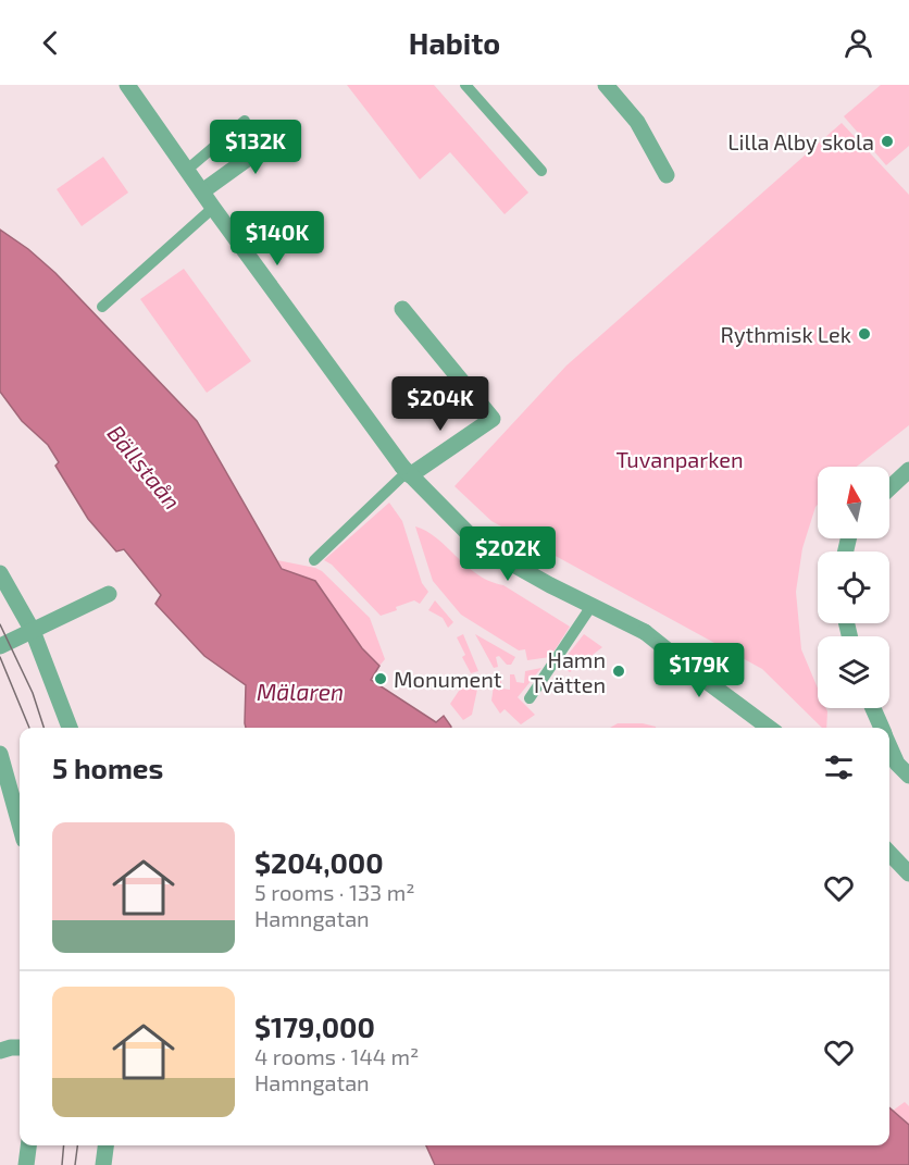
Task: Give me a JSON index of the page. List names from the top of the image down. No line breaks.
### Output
{"water":["Bällstaån","Mälaren"],"parks":["Tuvanparken"],"places":["Lilla Alby skola","Rythmisk Lek","Hamn Tvätten","Monument"],"north":"top","page":{"header":"Habito","price":["$132K","$140K","$204K","$202K","$179K"],"heading":"5 homes","list":[{"name":"$204,000","note":"5 rooms · 133 m² · Hamngatan"},{"name":"$179,000","note":"4 rooms · 144 m² · Hamngatan"}]}}
